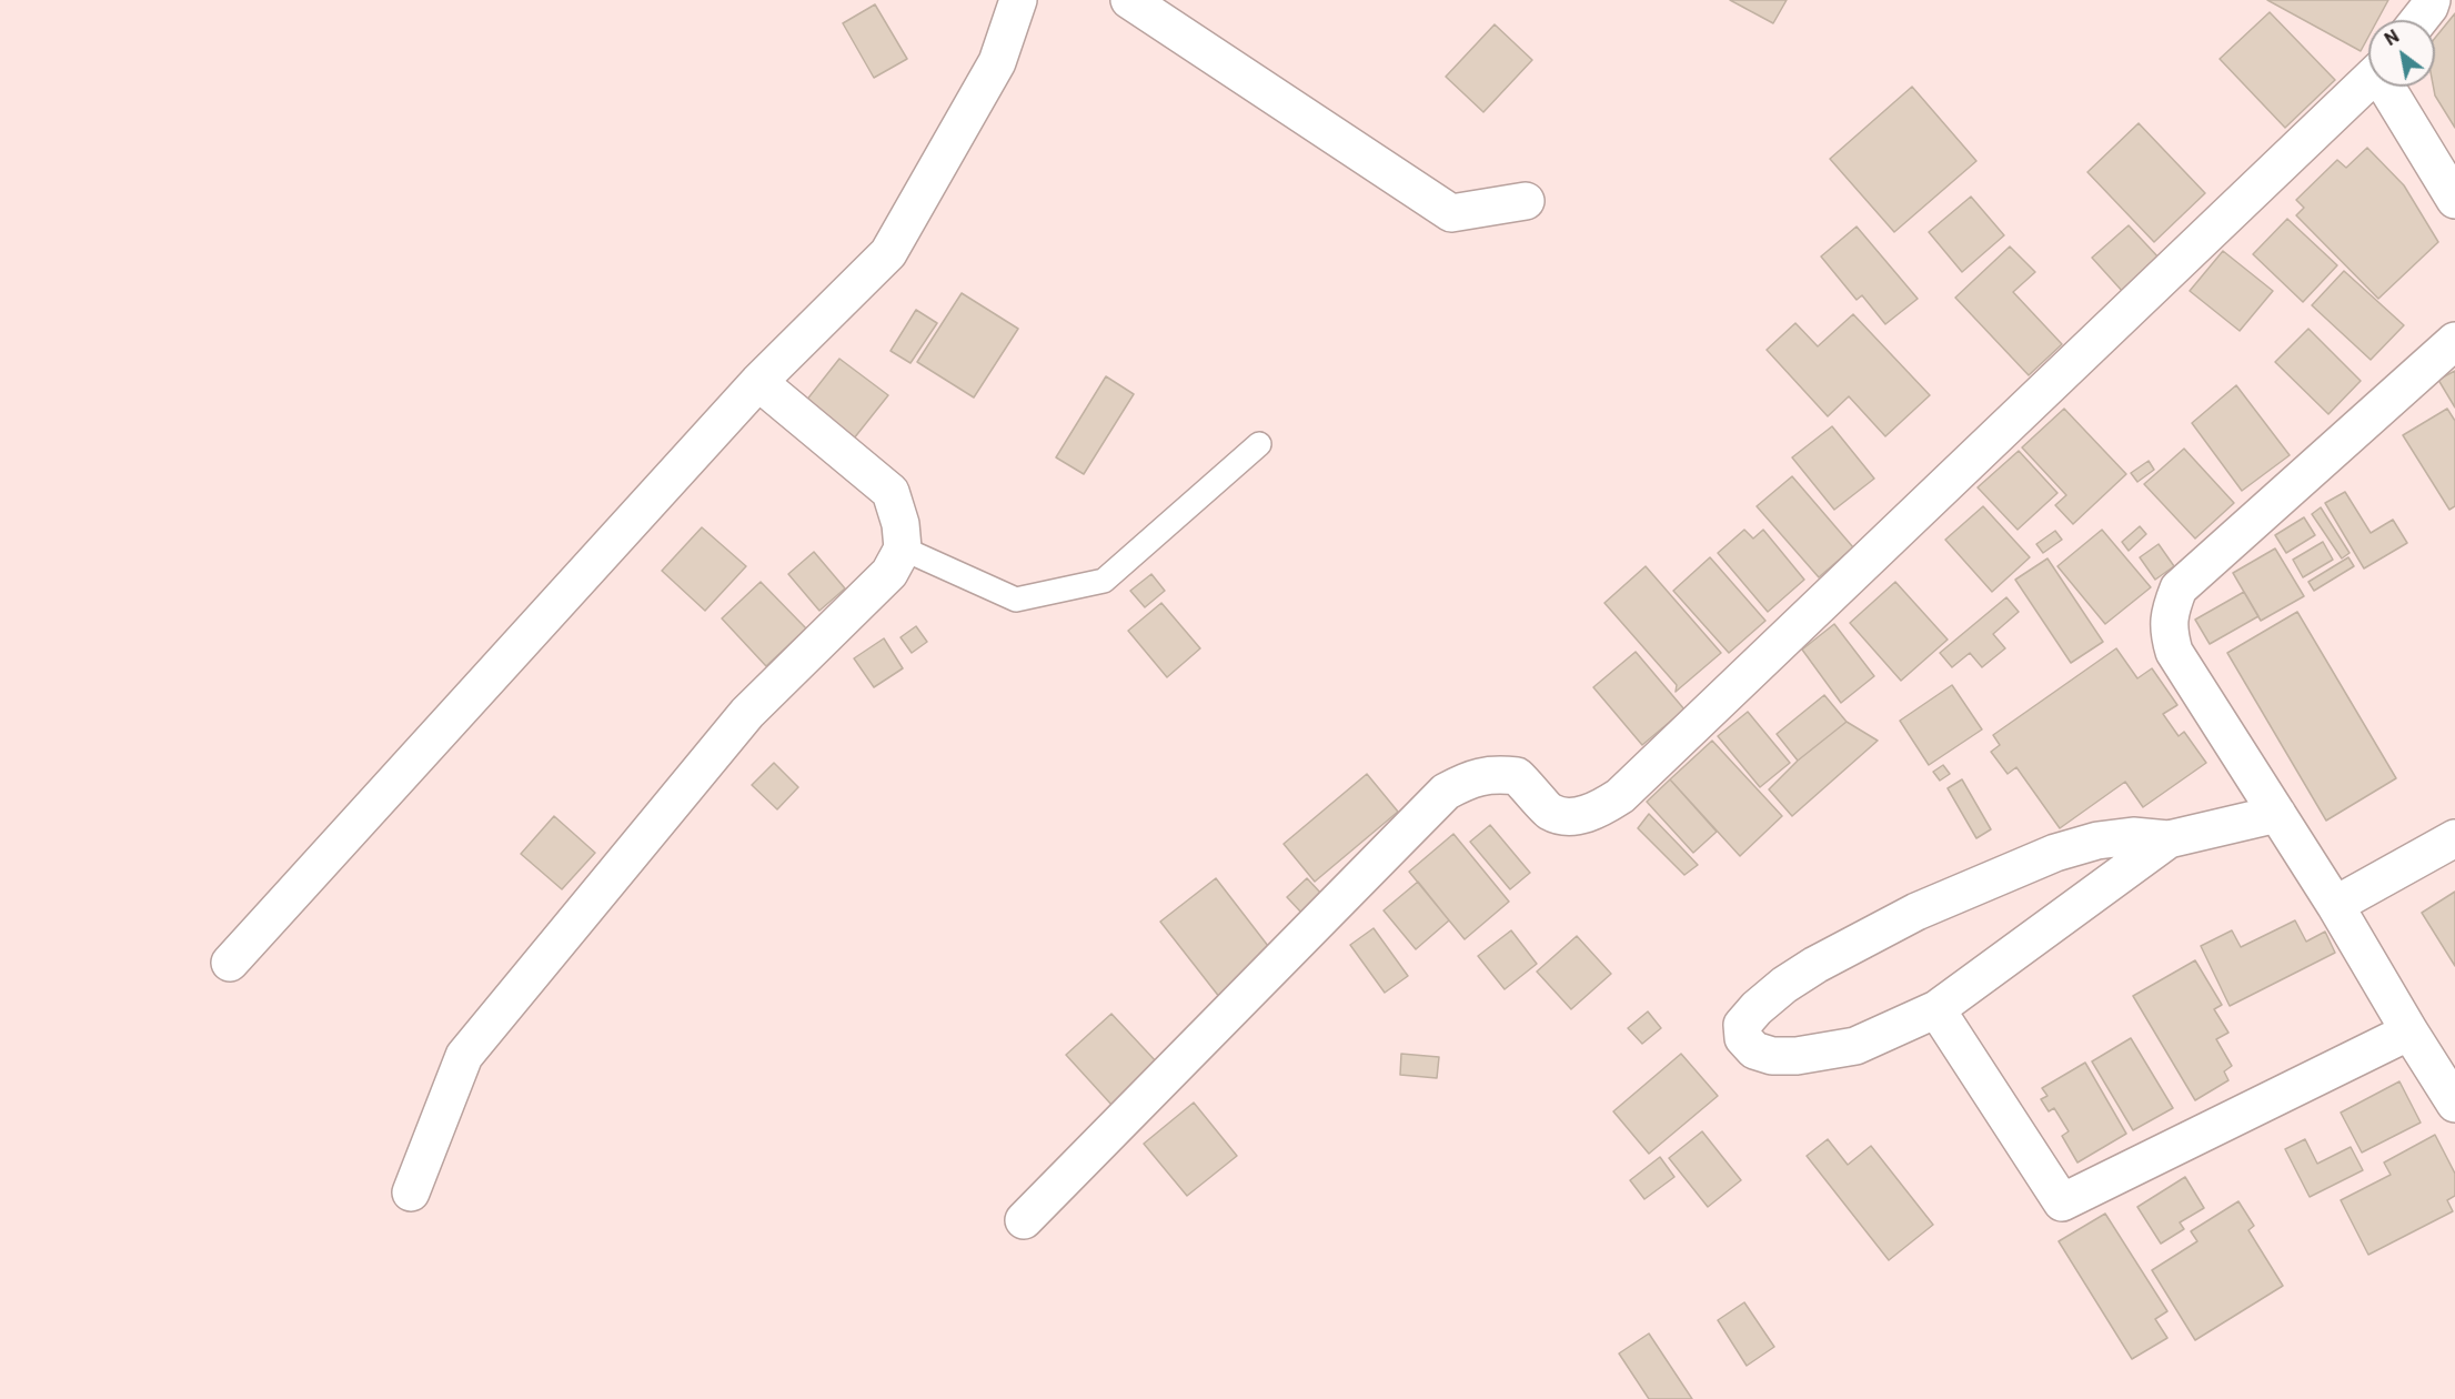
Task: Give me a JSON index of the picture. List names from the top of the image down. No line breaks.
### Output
{"north":"top left"}
